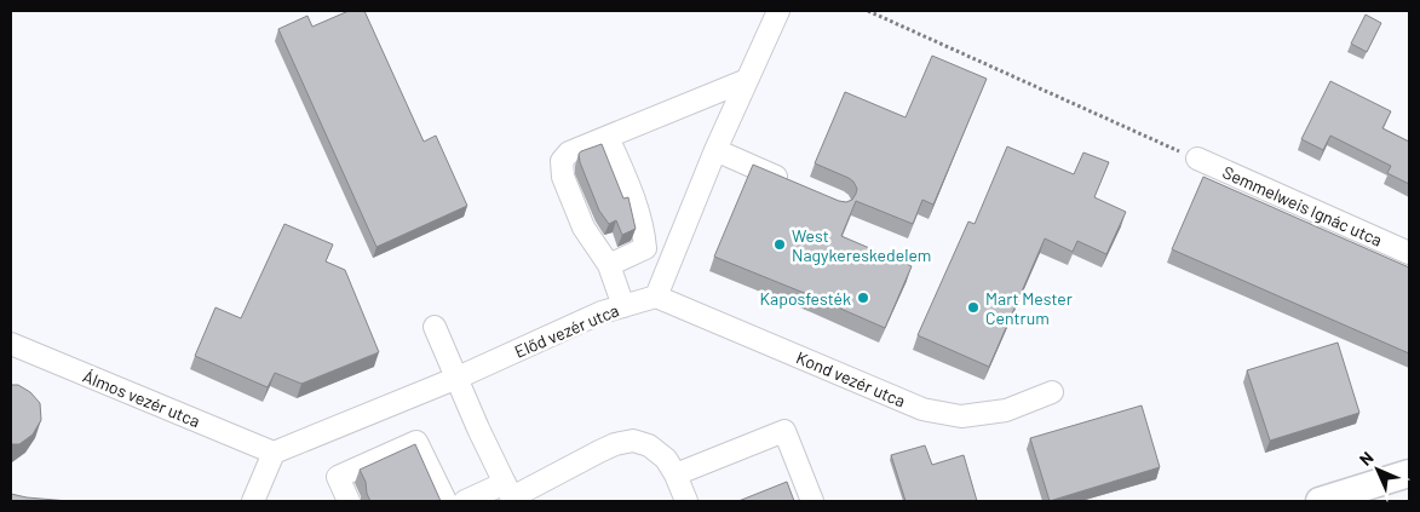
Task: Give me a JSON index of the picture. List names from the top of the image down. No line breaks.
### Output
{"streets":{"street":["Semmelweis Ignác utca","Előd vezér utca","Kond vezér utca","Álmos vezér utca"]},"crossings":[["Előd vezér utca","Kond vezér utca"],["Előd vezér utca","Álmos vezér utca"]],"places":["West Nagykereskedelem","Kaposfesték","Mart Mester Centrum"],"north":"top left"}
